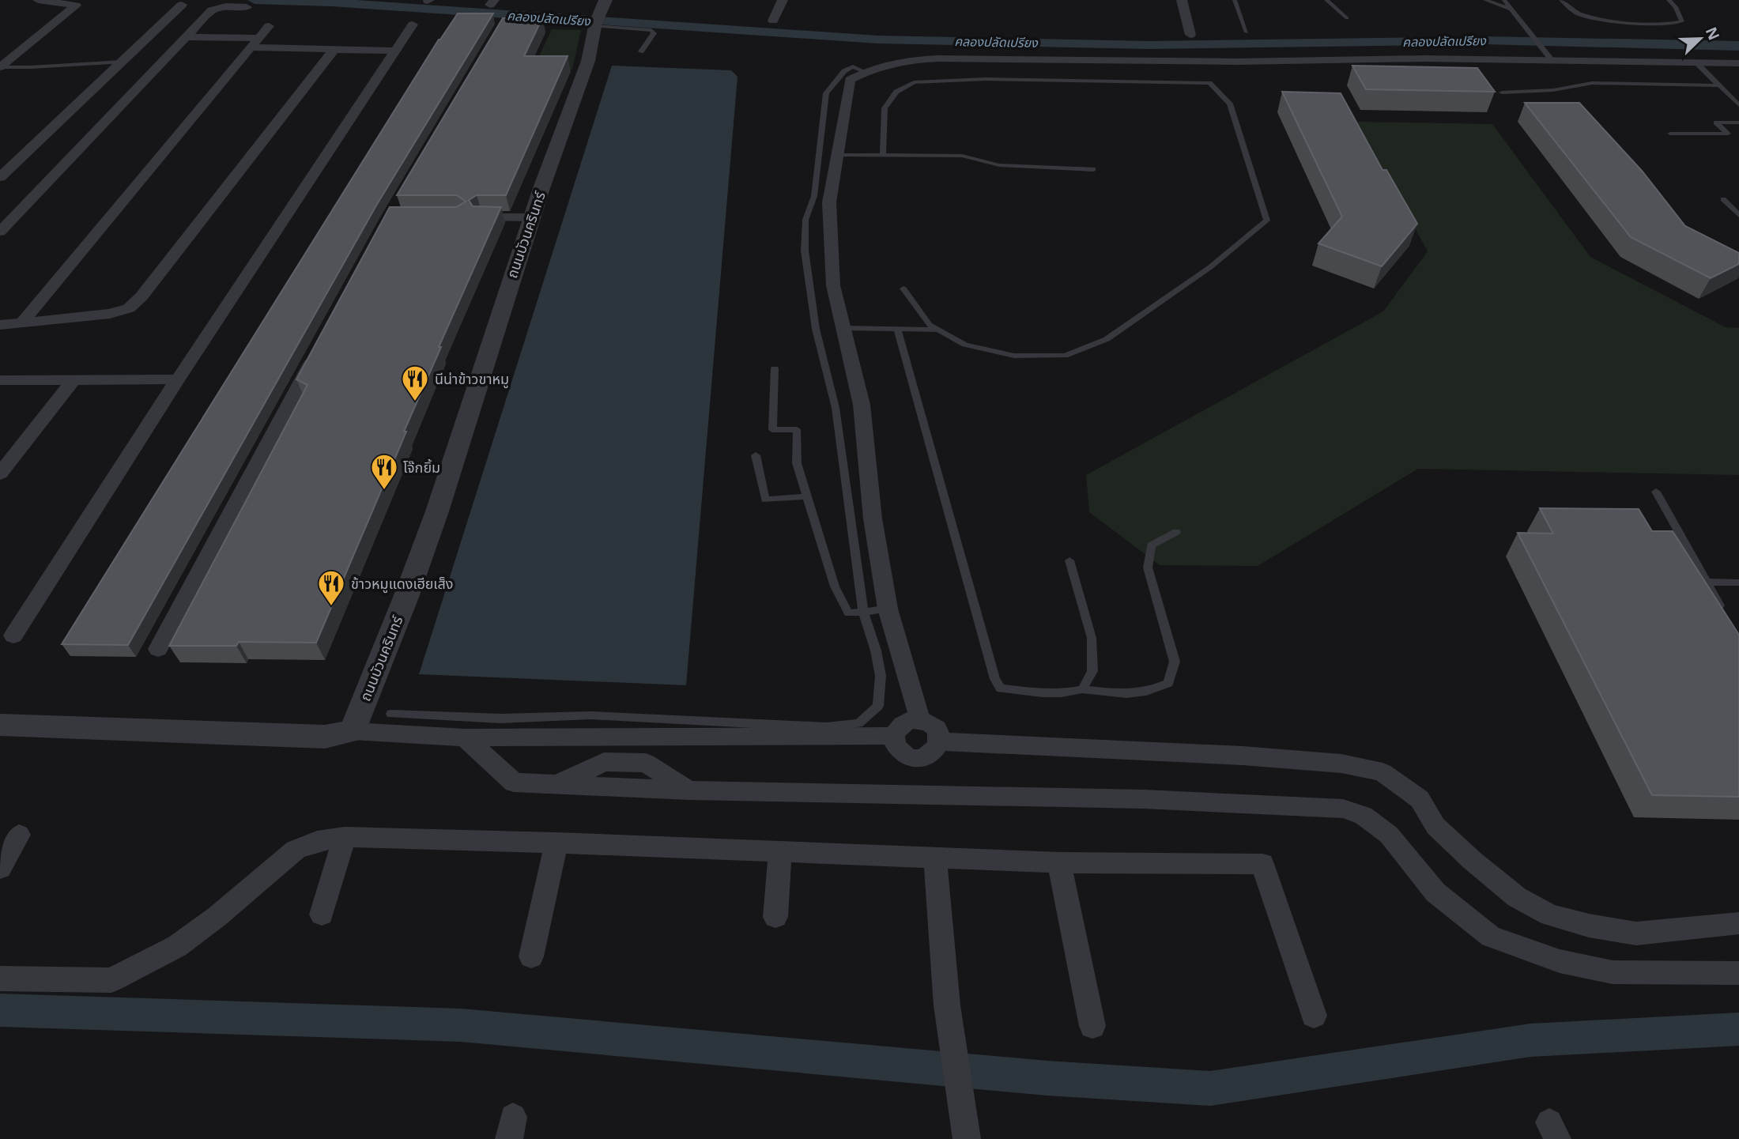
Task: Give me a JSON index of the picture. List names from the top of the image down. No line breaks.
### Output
{"streets":{"street":["ถนนบัวนครินทร์"]},"water":["คลองปลัดเปรียง"],"places":{"restaurant":["นีน่าข้าวขาหมู","โจ๊กยิ้ม","ข้าวหมูแดงเฮียเส็ง"]},"north":"top right"}
